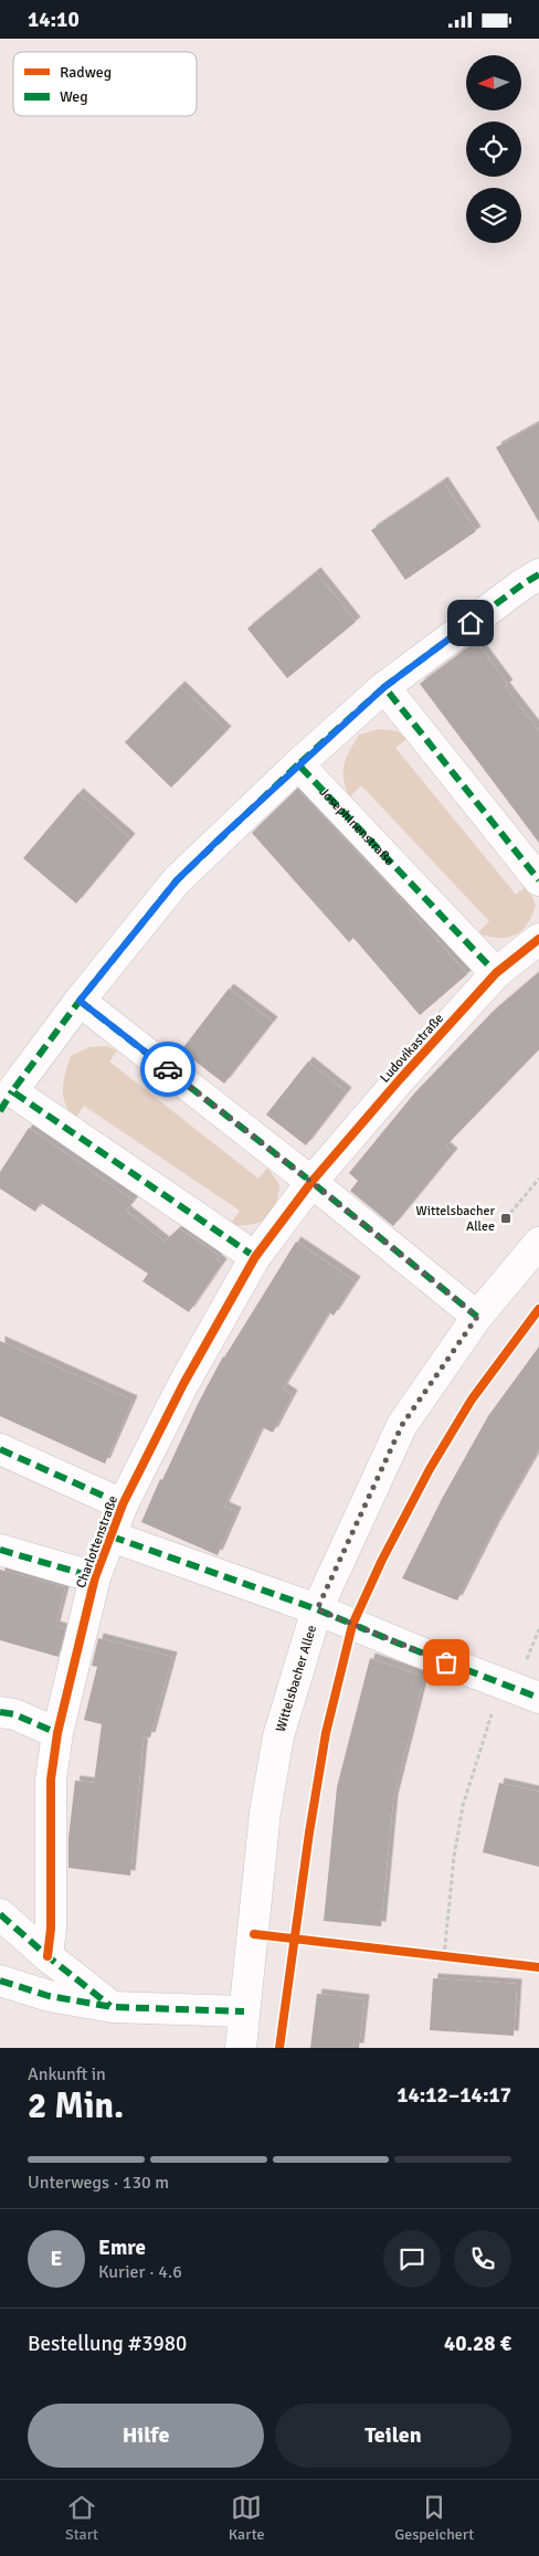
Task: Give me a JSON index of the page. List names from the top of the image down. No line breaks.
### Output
{"streets":{"street":["Josephinenstraße","Ludovikastraße","Charlottenstraße","Wittelsbacher Allee"]},"crossings":[["Josephinenstraße","Ludovikastraße"],["Ludovikastraße","Charlottenstraße"],["Charlottenstraße","Wittelsbacher Allee"]],"places":{"transit":["Wittelsbacher Allee"]},"legend":["Radweg","Weg"],"north":"left","page":{"status":"14:10","heading":["2 Min.","Ankunft in","14:12–14:17"],"panel":["Emre","Kurier · 4.6","Bestellung #3980","40.28 €"],"bar":"Unterwegs · 130 m","round":"E","buttons":["Hilfe","Teilen"],"tabs":["Start","Karte","Gespeichert"]}}
